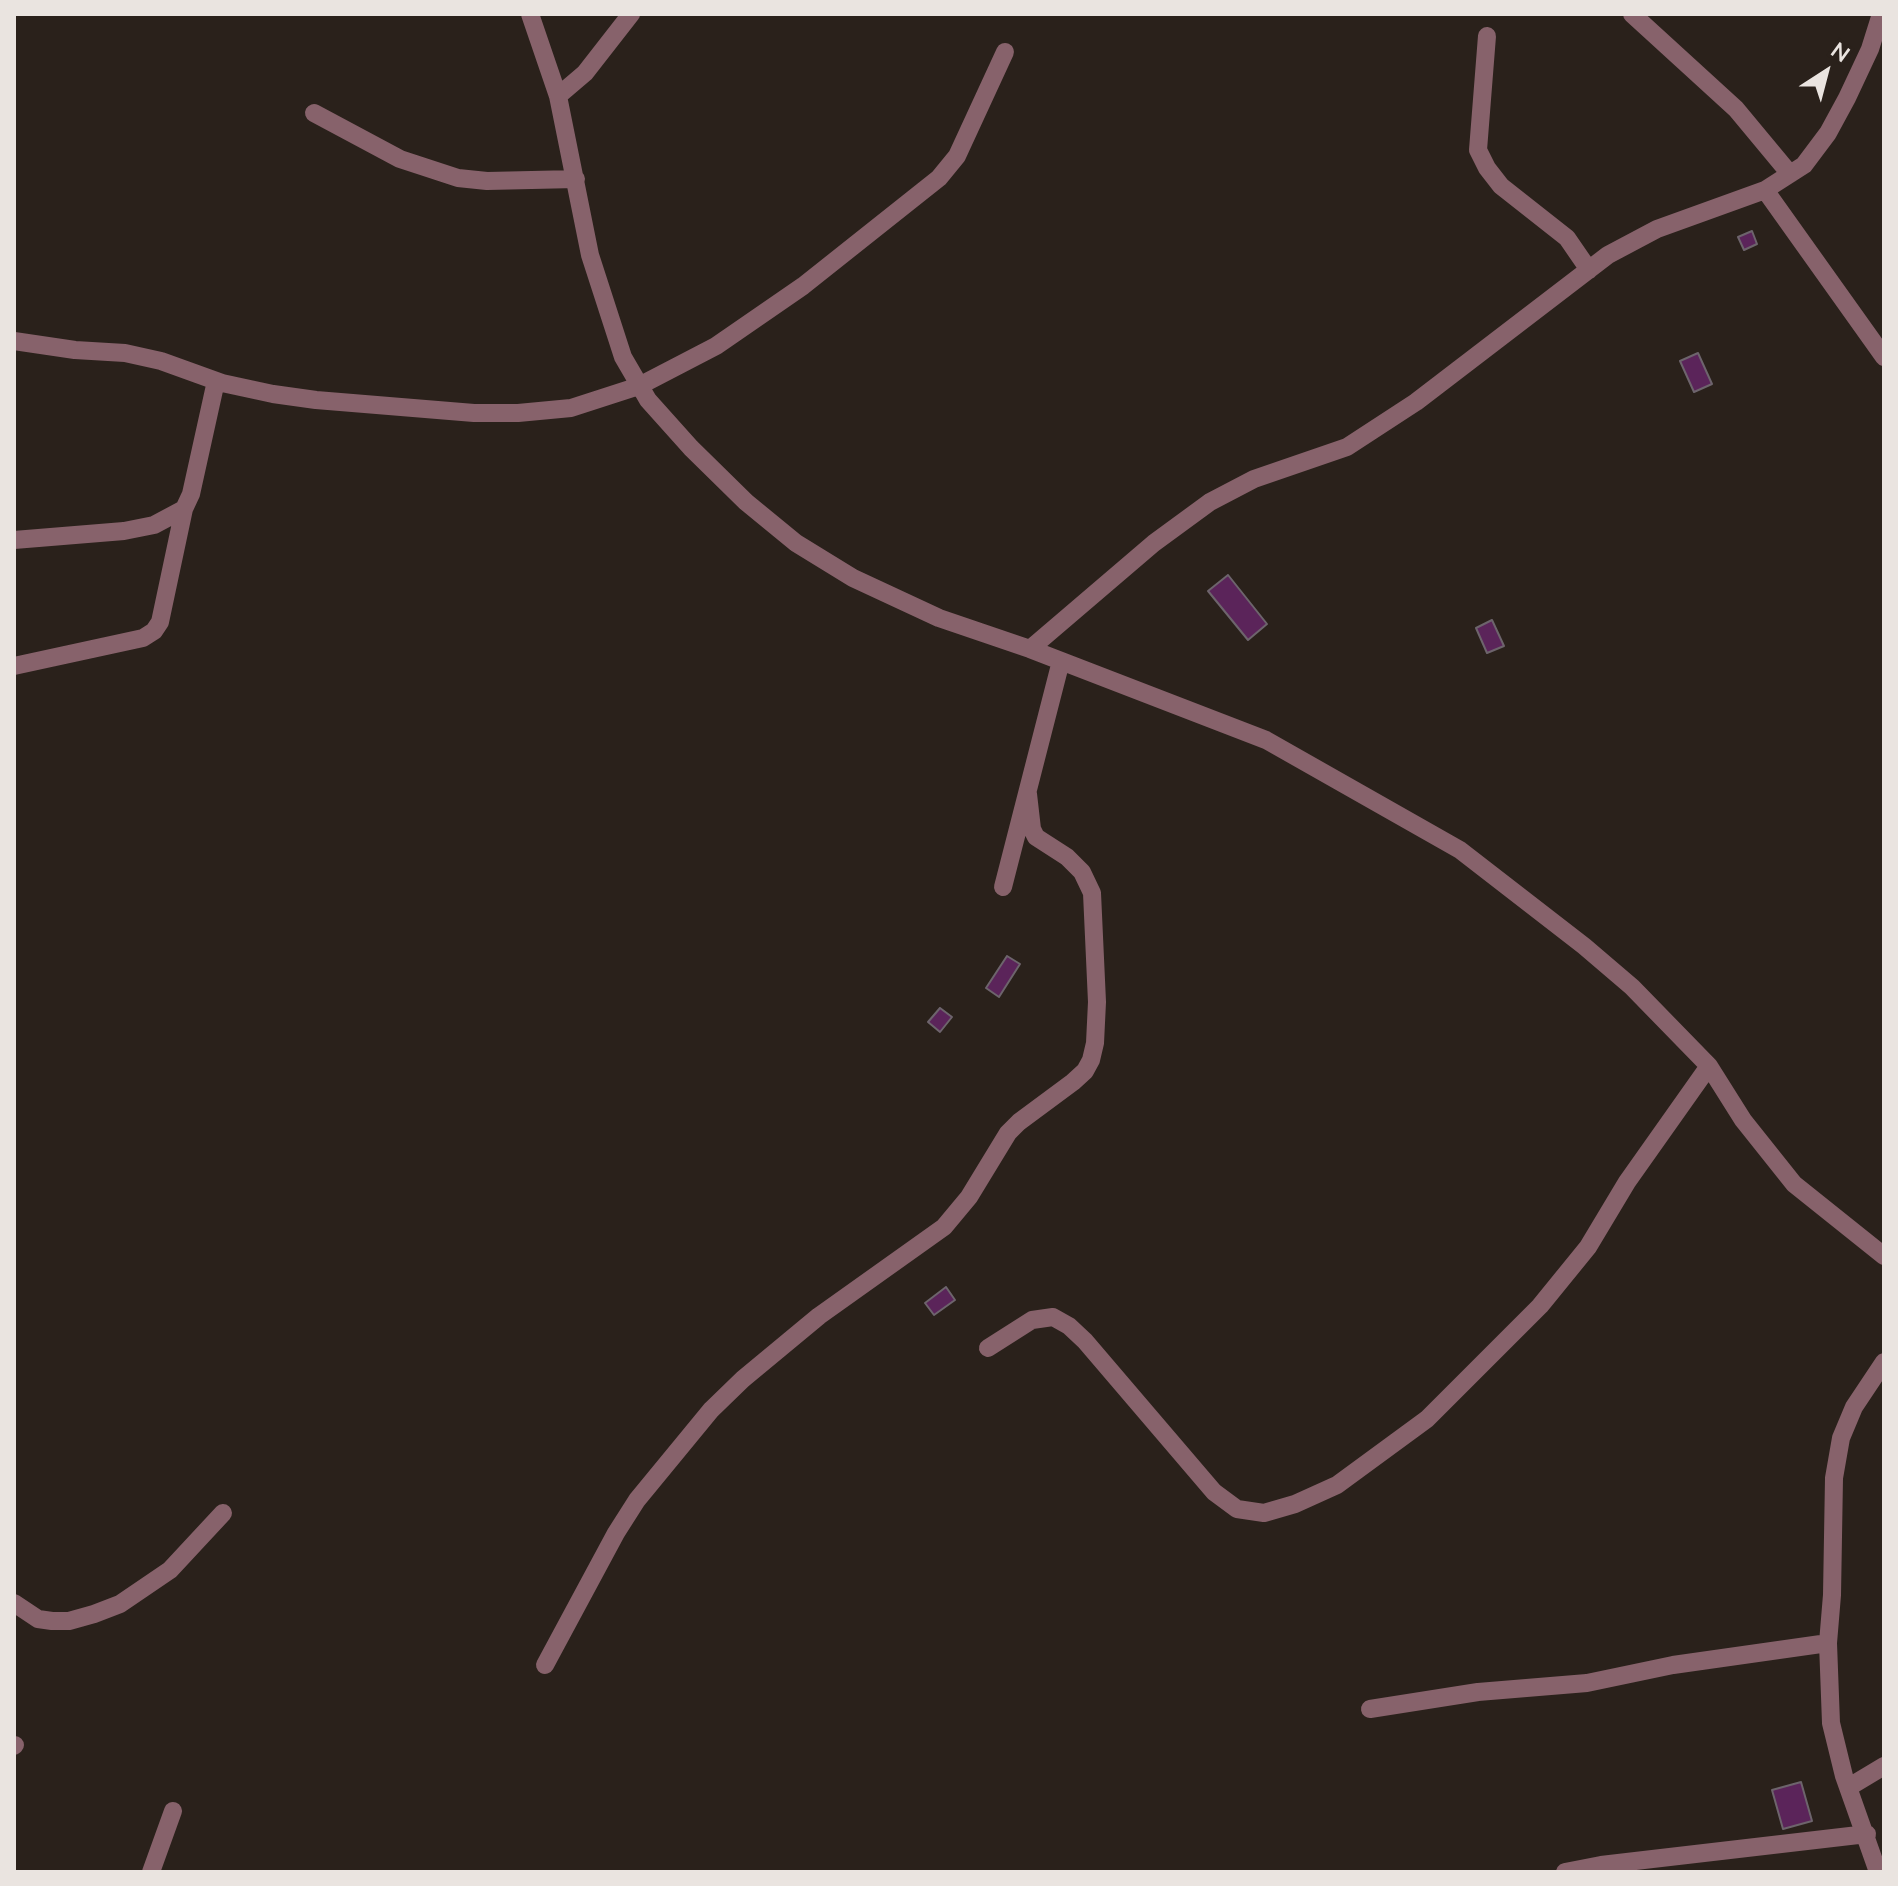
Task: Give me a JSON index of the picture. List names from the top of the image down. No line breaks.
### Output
{"north":"top right"}
